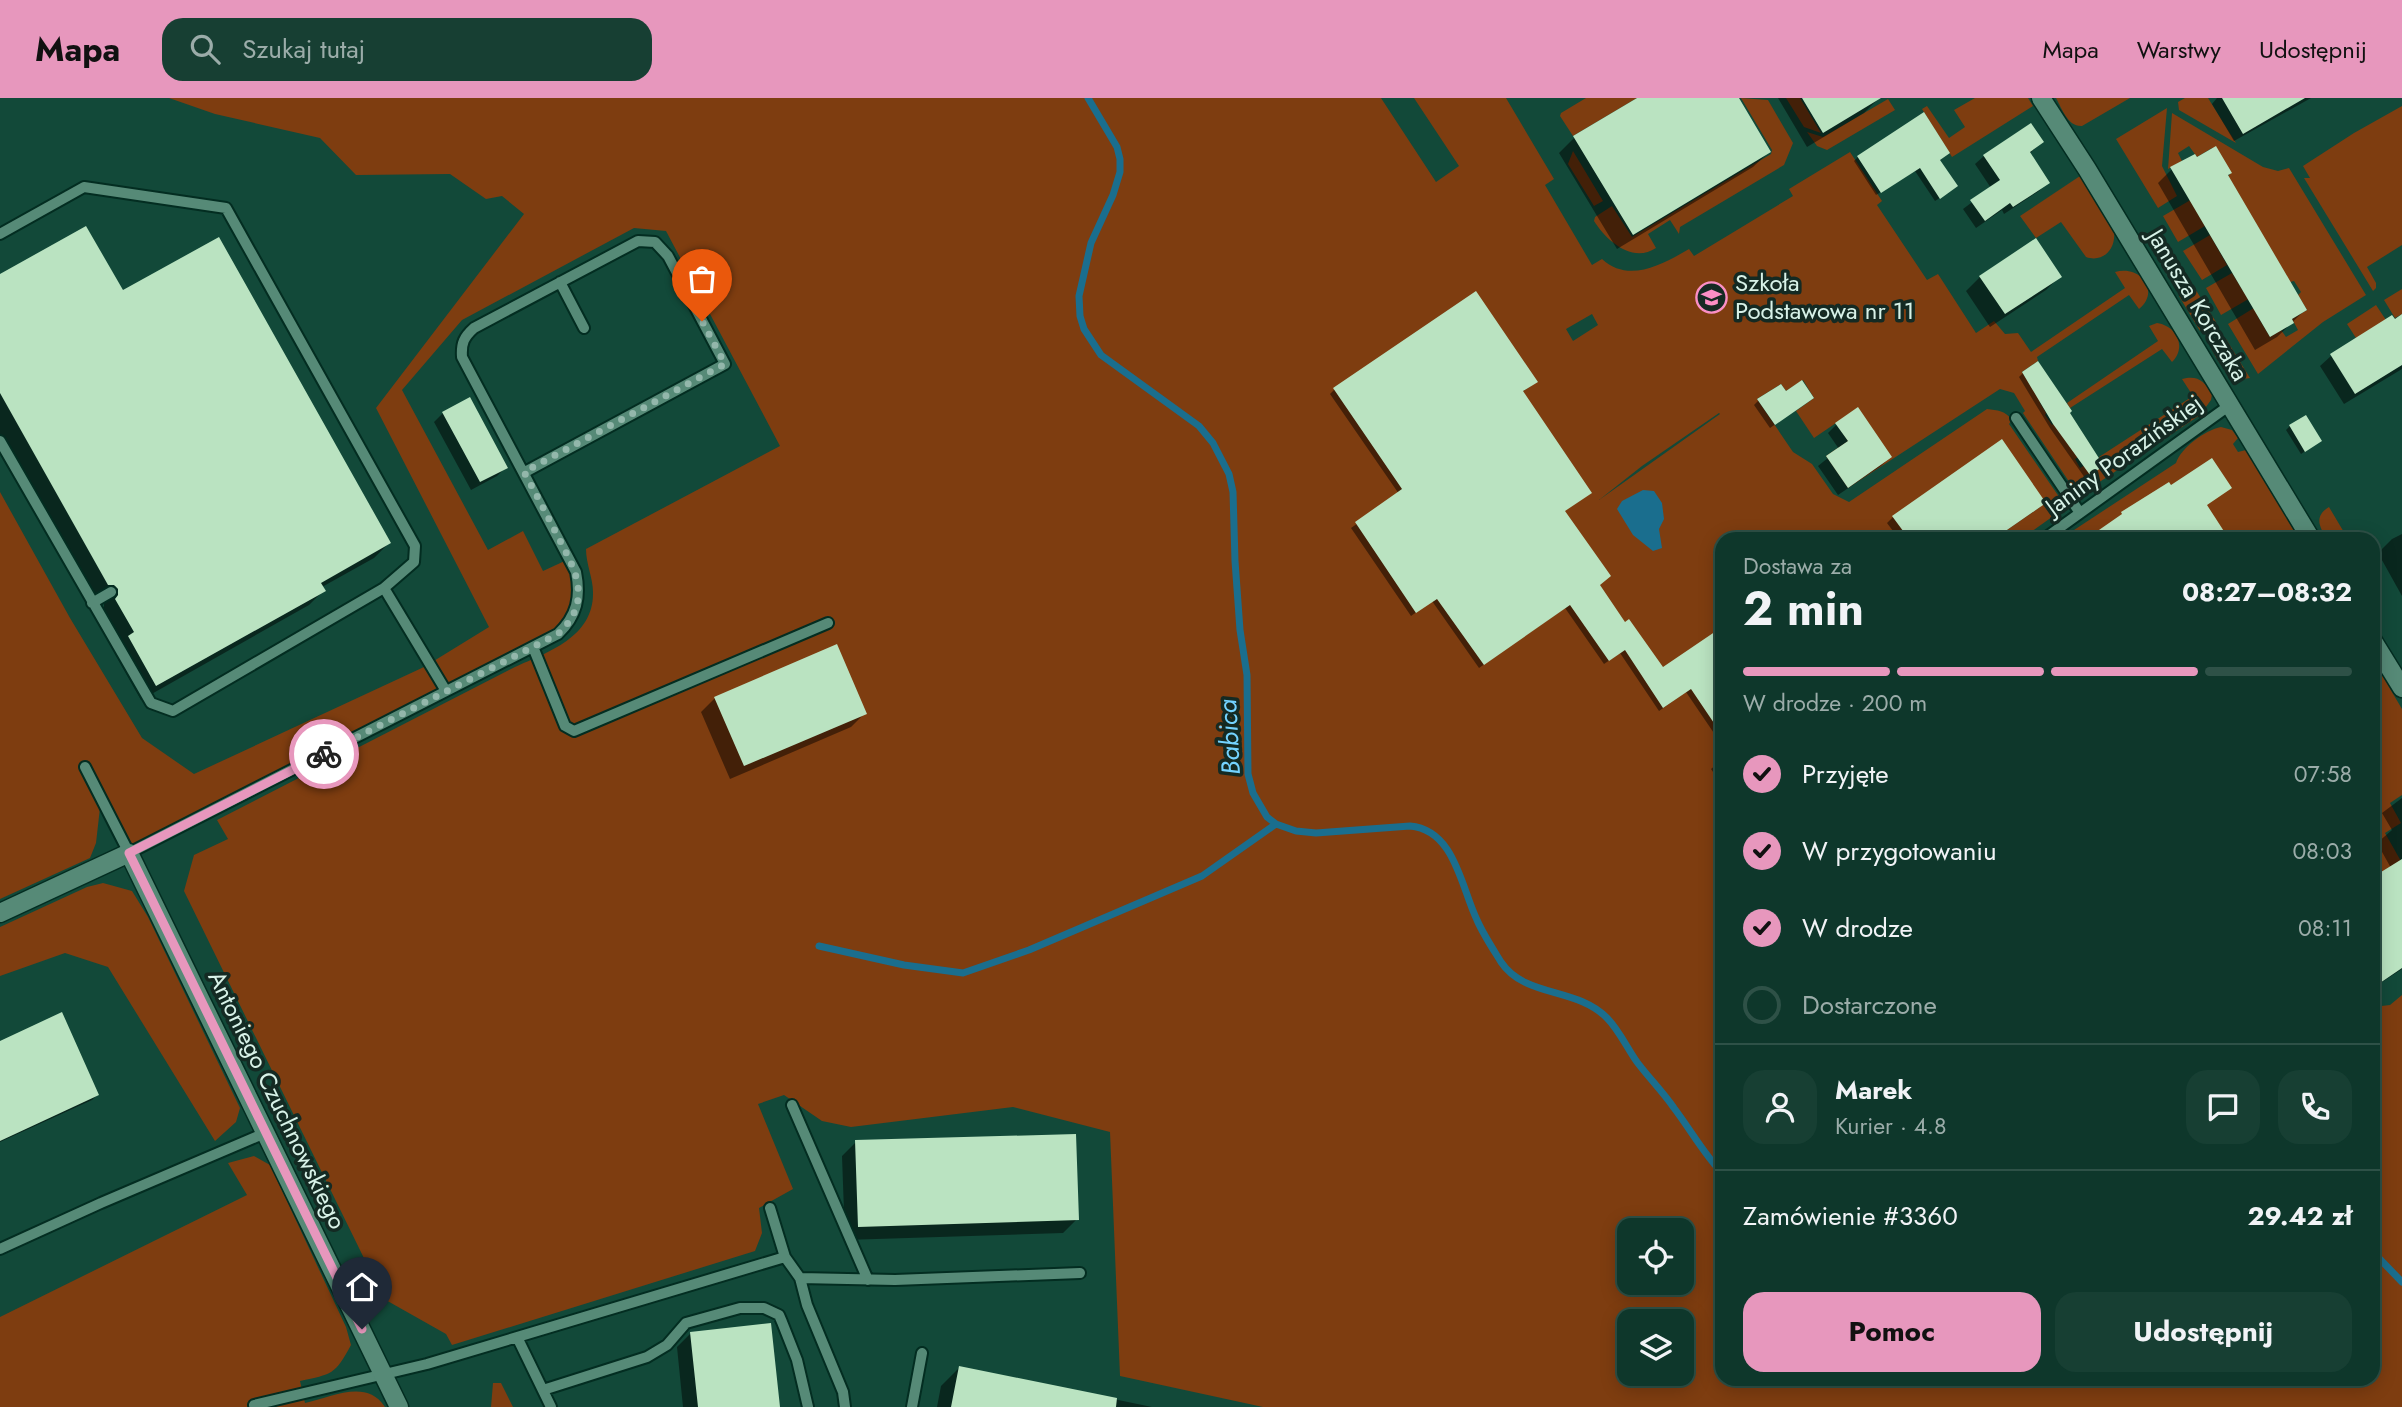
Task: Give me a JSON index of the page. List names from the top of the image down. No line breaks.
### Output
{"streets":{"street":["Janusza Korczaka","Antoniego Czuchnowskiego"],"lane":["Janiny Porazińskiej"]},"crossings":[["Janusza Korczaka","Janiny Porazińskiej"]],"water":["Babica"],"places":{"school or university":["Szkoła Podstawowa nr 11"]},"page":{"header":"Mapa","search":"Szukaj tutaj","nav":["Mapa","Warstwy","Udostępnij"],"heading":["2 min","Dostawa za","08:27–08:32"],"panel":["Marek","Kurier · 4.8","Zamówienie #3360","29.42 zł"],"bar":"W drodze · 200 m","list":[["Przyjęte","07:58"],["W przygotowaniu","08:03"],["W drodze","08:11"],"Dostarczone"],"buttons":["Pomoc","Udostępnij"]}}
